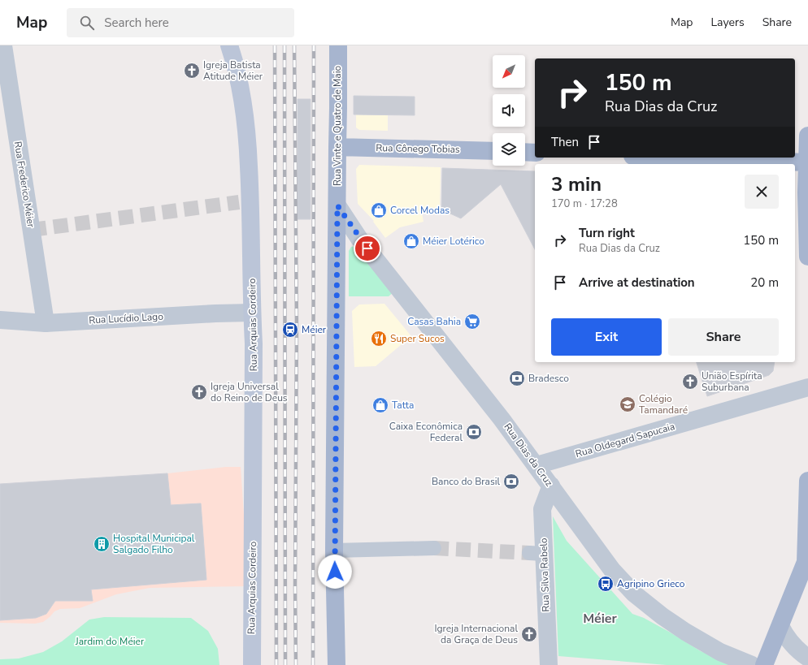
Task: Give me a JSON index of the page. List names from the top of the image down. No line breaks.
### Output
{"streets":{"main road":["Rua Vinte e Quatro de Maio","Rua Cônego Tobias","Rua Arquias Cordeiro"],"street":["Rua Frederico Méier","Rua Lucídio Lago","Rua Oldegard Sapucaia","Rua Dias da Cruz","Rua Silva Rabelo"]},"crossings":[["Rua Vinte e Quatro de Maio","Rua Cônego Tobias"],["Rua Vinte e Quatro de Maio","Rua Dias da Cruz"],["Rua Frederico Méier","Rua Lucídio Lago"],["Rua Lucídio Lago","Rua Arquias Cordeiro"],["Rua Oldegard Sapucaia","Rua Dias da Cruz"],["Rua Dias da Cruz","Rua Silva Rabelo"]],"districts":["Méier"],"parks":["Jardim do Méier"],"places":{"church":["Igreja Batista Atitude Méier","União Espírita Suburbana","Igreja Universal do Reino de Deus","Igreja Internacional da Graça de Deus"],"shop":["Corcel Modas","Méier Lotérico","Tatta"],"supermarket":["Casas Bahia"],"station":["Méier"],"restaurant":["Super Sucos"],"bank":["Bradesco","Caixa Econômica Federal","Banco do Brasil"],"school or university":["Colégio Tamandaré"],"building":["Hospital Municipal Salgado Filho"],"bus stop":["Agripino Grieco"]},"north":"bottom left","page":{"header":"Map","search":"Search here","nav":["Map","Layers","Share"],"turn":["150 m","Rua Dias da Cruz"],"then":"Then","heading":["3 min","170 m · 17:28"],"list":[{"name":"Turn right","note":"Rua Dias da Cruz","value":"150 m"},{"name":"Arrive at destination","value":"20 m"}],"buttons":["Exit","Share"]}}
